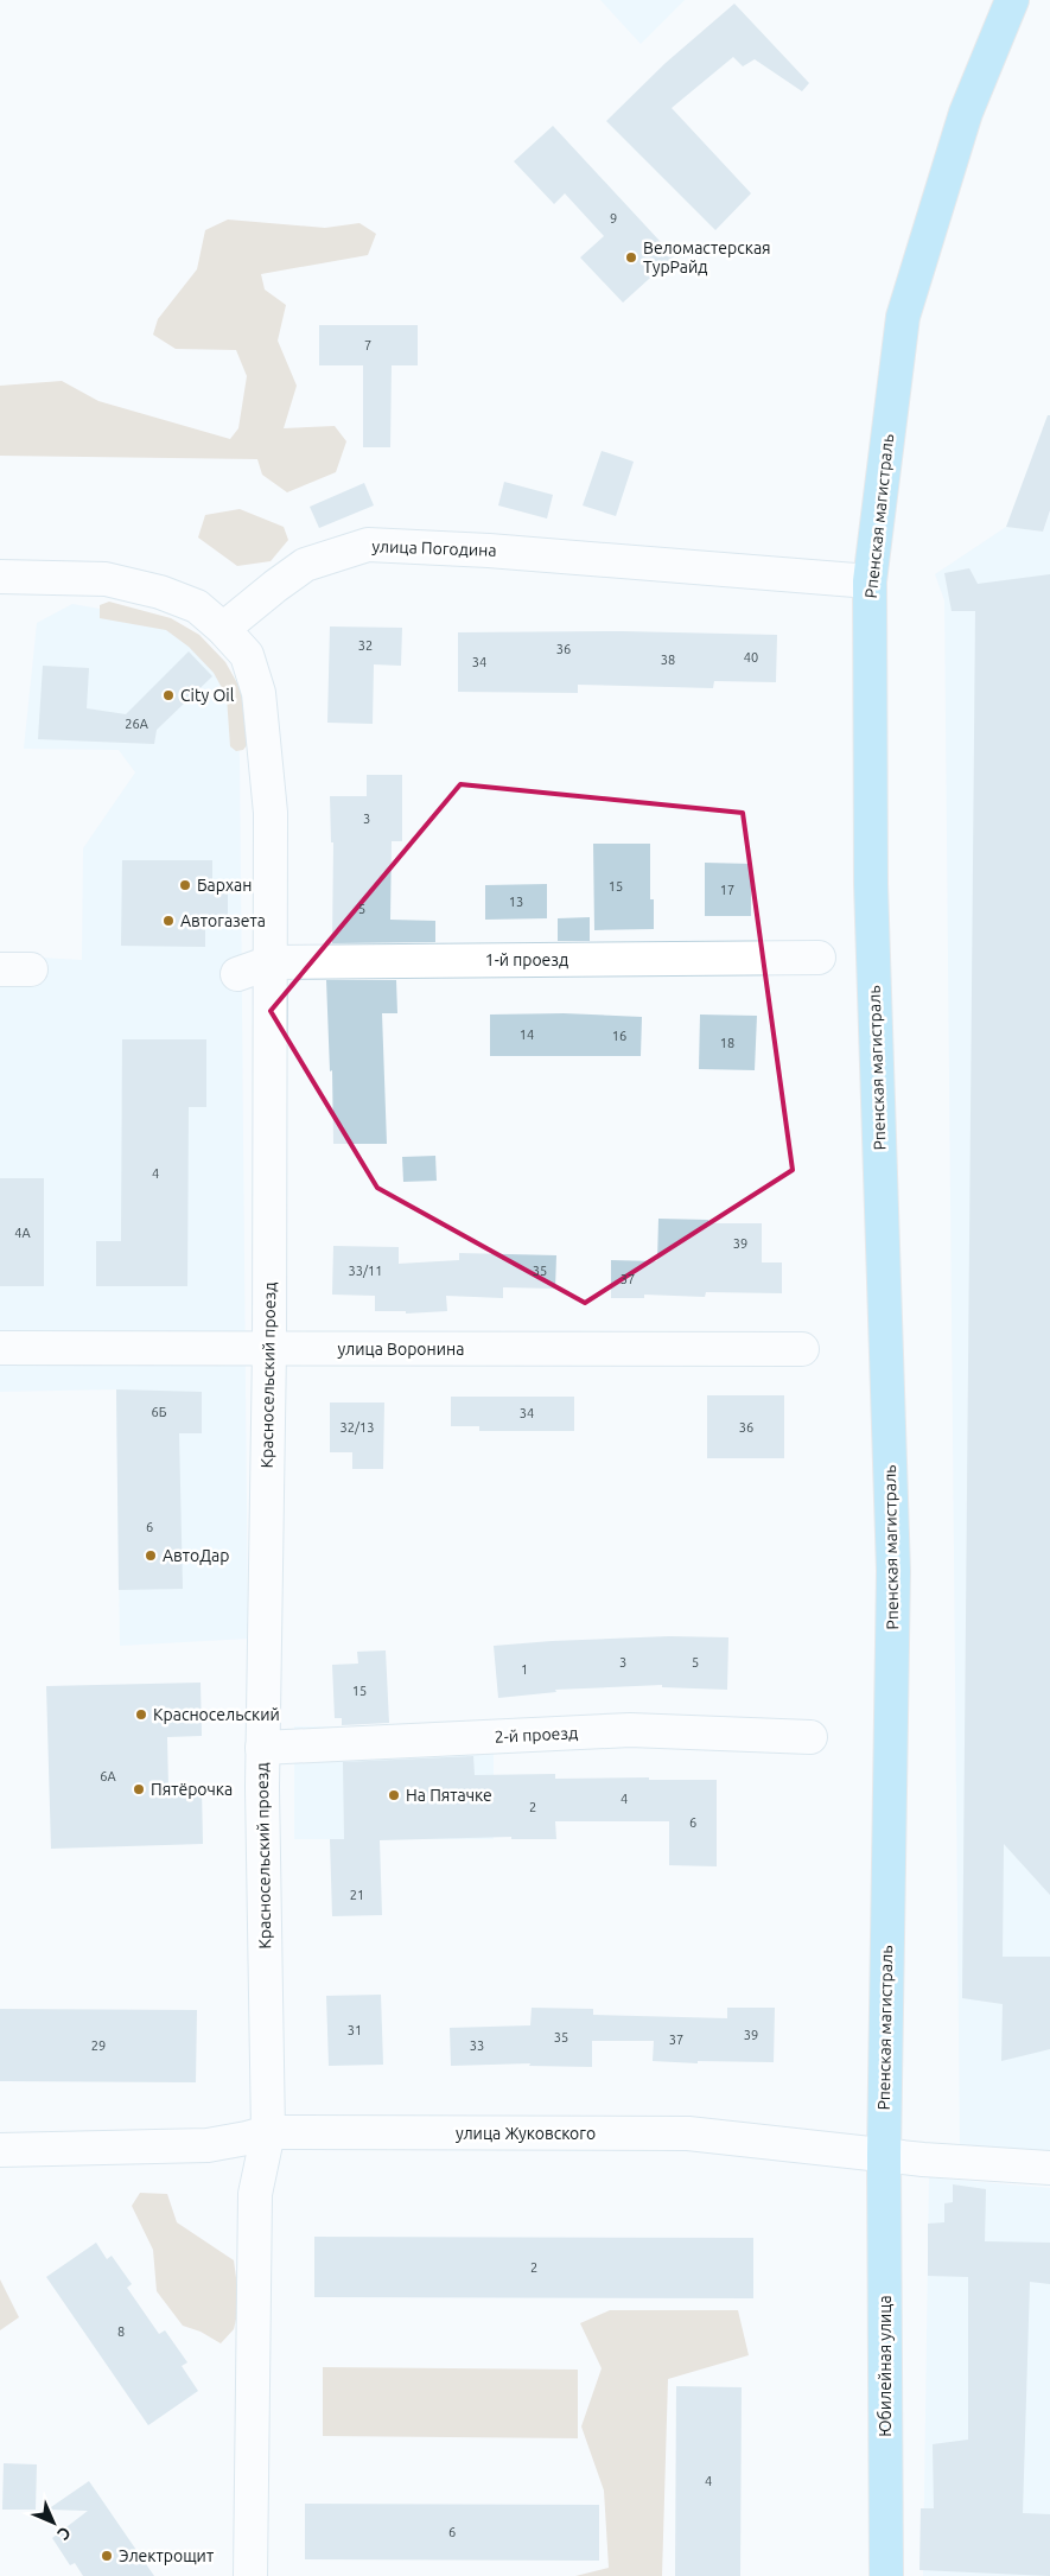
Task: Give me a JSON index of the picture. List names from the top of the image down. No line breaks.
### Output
{"streets":{"main road":["Рпенская магистраль","Юбилейная улица"],"street":["улица Погодина","1-й проезд","улица Воронина","Красносельский проезд","2-й проезд","улица Жуковского"]},"crossings":[["Рпенская магистраль","улица Погодина"],["Рпенская магистраль","улица Жуковского"],["Рпенская магистраль","Юбилейная улица"],["улица Погодина","Красносельский проезд"],["1-й проезд","Красносельский проезд"],["улица Воронина","Красносельский проезд"],["Красносельский проезд","2-й проезд"],["Красносельский проезд","улица Жуковского"],["улица Жуковского","Юбилейная улица"]],"places":["Веломастерская ТурРайд","City Oil","Бархан","Автогазета","АвтоДар","Красносельский","Пятёрочка","На Пятачке","Электрощит"],"house_numbers":["9","7","32","36","40","38","34","26А","3","15","17","13","5","14","16","18","4","4А","39","33/11","35","37","6Б","34","32/13","36","6","3","5","1","15","6А","4","2","6","21","31","39","35","37","29","33","2","8","4","6"],"north":"bottom right"}
